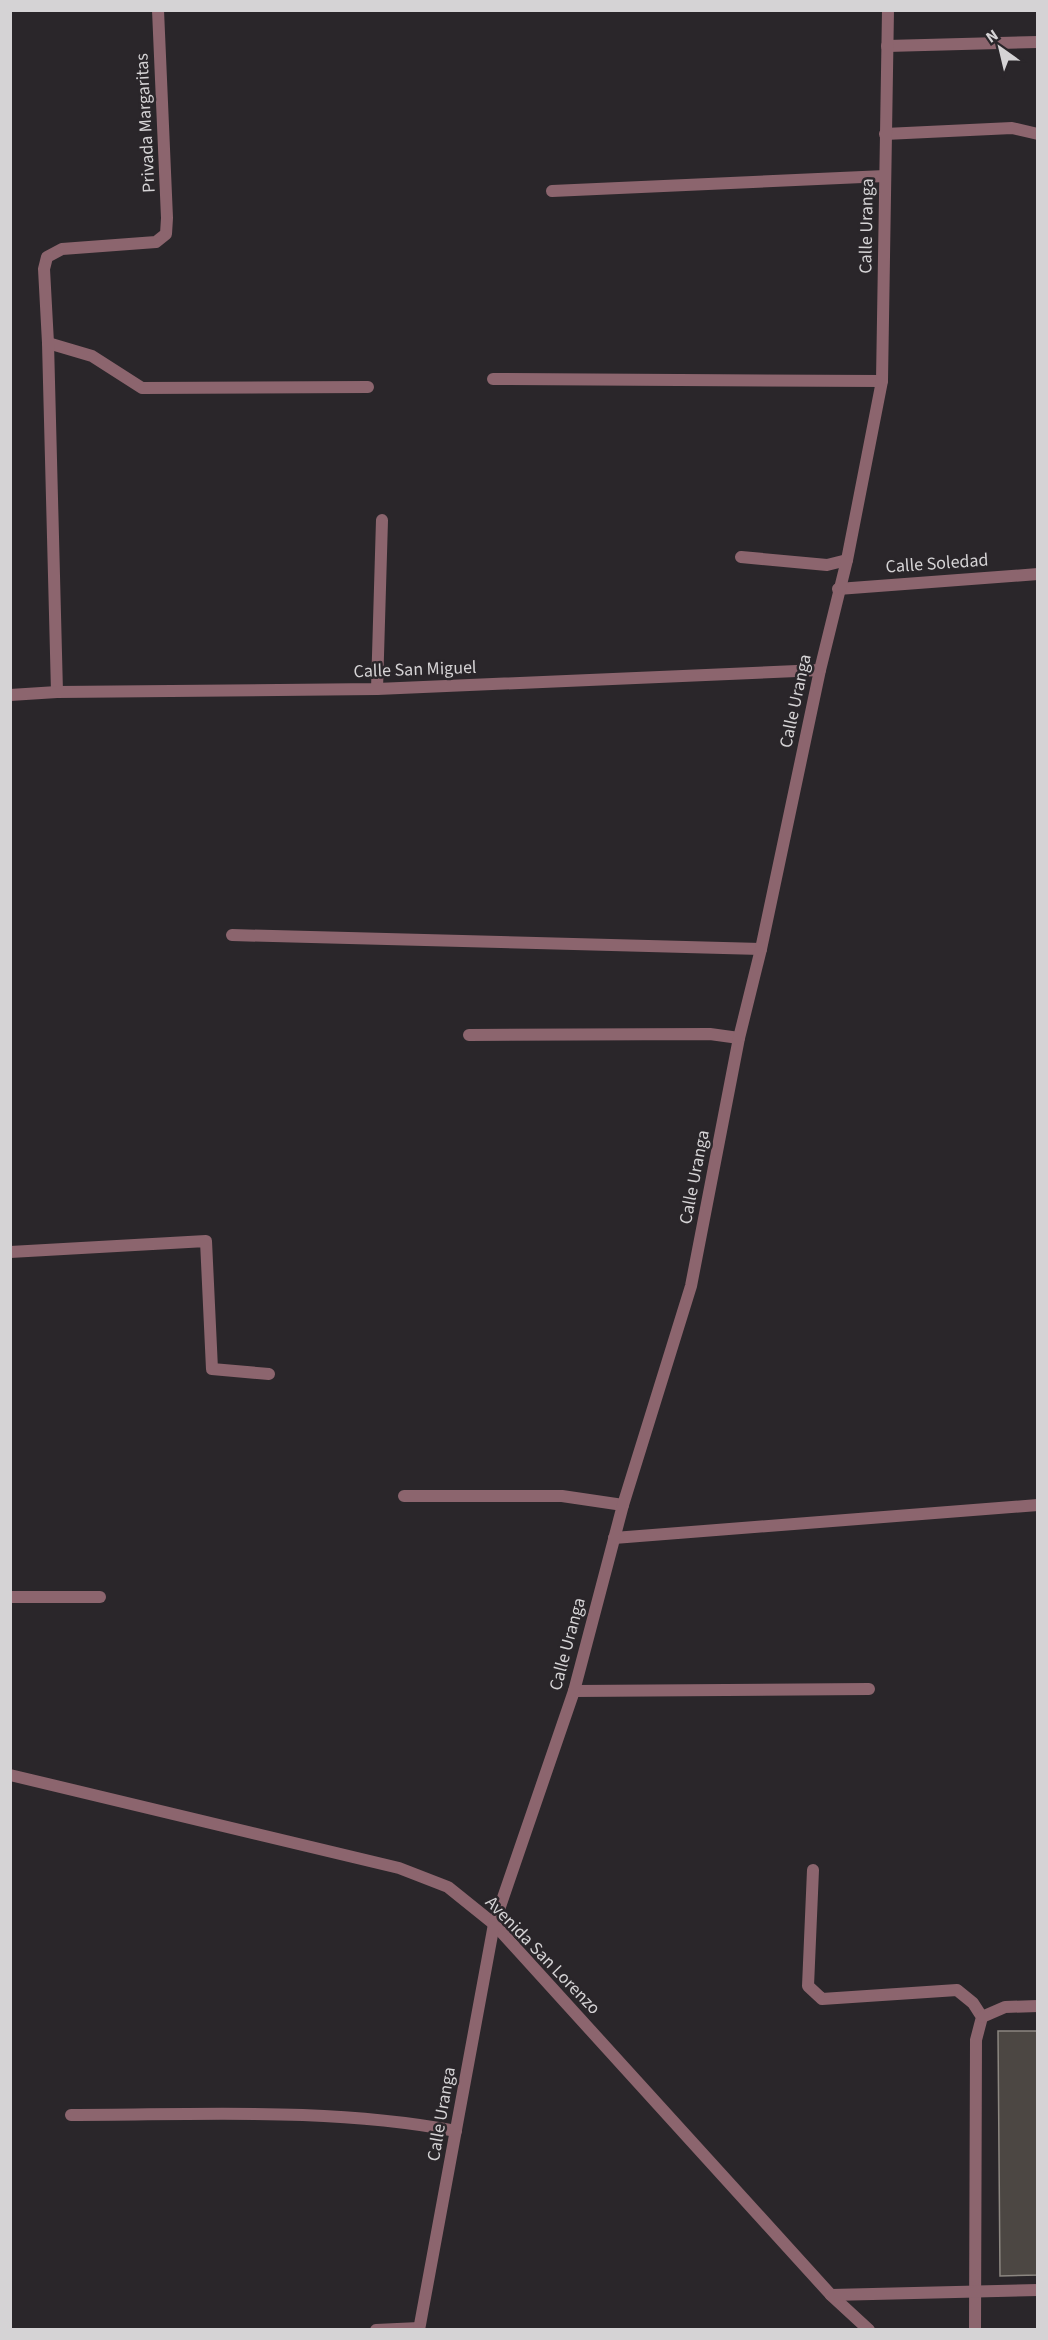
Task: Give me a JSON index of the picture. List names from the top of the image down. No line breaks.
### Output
{"streets":{"street":["Privada Margaritas","Calle Uranga","Calle Soledad","Calle San Miguel","Avenida San Lorenzo"]},"crossings":[["Calle Uranga","Calle Soledad"],["Calle Uranga","Calle San Miguel"],["Calle Uranga","Avenida San Lorenzo"]],"north":"top left"}
